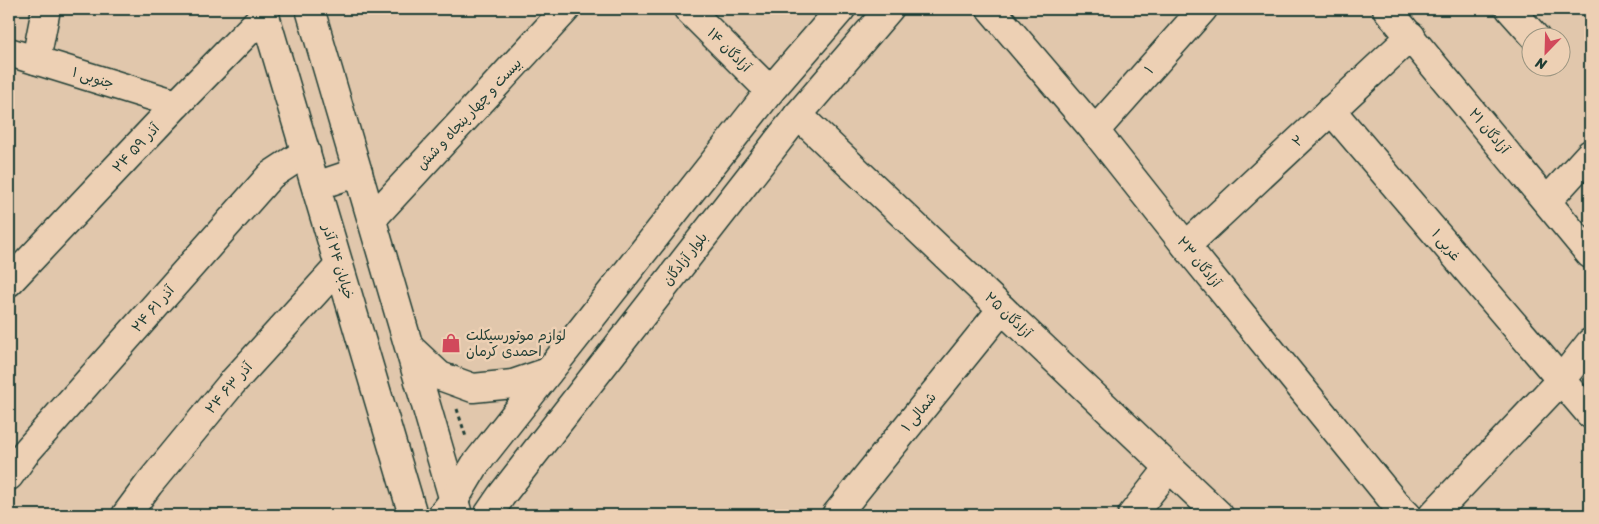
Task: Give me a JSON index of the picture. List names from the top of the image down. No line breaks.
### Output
{"streets":{"street":["آزادگان ۱۴","۱","۱ جنوبی","بیست و چهار پنجاه و شش","آزادگان ۲۱","۲","۲۴ آذر ۵۹","۱ غربی","بلوار آزادگان","خیابان ۲۴ آذر","آزادگان ۲۳","۲۴ آذر ۶۱","آزادگان ۲۵","۲۴ آذر ۶۳","۱ شمالی"]},"crossings":[["۱","آزادگان ۲۳"],["۱ جنوبی","۲۴ آذر ۵۹"],["آزادگان ۲۱","۲"],["۲","۱ غربی"],["۲","آزادگان ۲۳"],["۲۴ آذر ۵۹","خیابان ۲۴ آذر"],["بلوار آزادگان","آزادگان ۲۵"],["خیابان ۲۴ آذر","۲۴ آذر ۶۱"],["خیابان ۲۴ آذر","۲۴ آذر ۶۳"],["آزادگان ۲۵","۱ شمالی"]],"places":{"shop":["لوازم موتورسیکلت احمدی کرمان"]},"north":"bottom left"}
